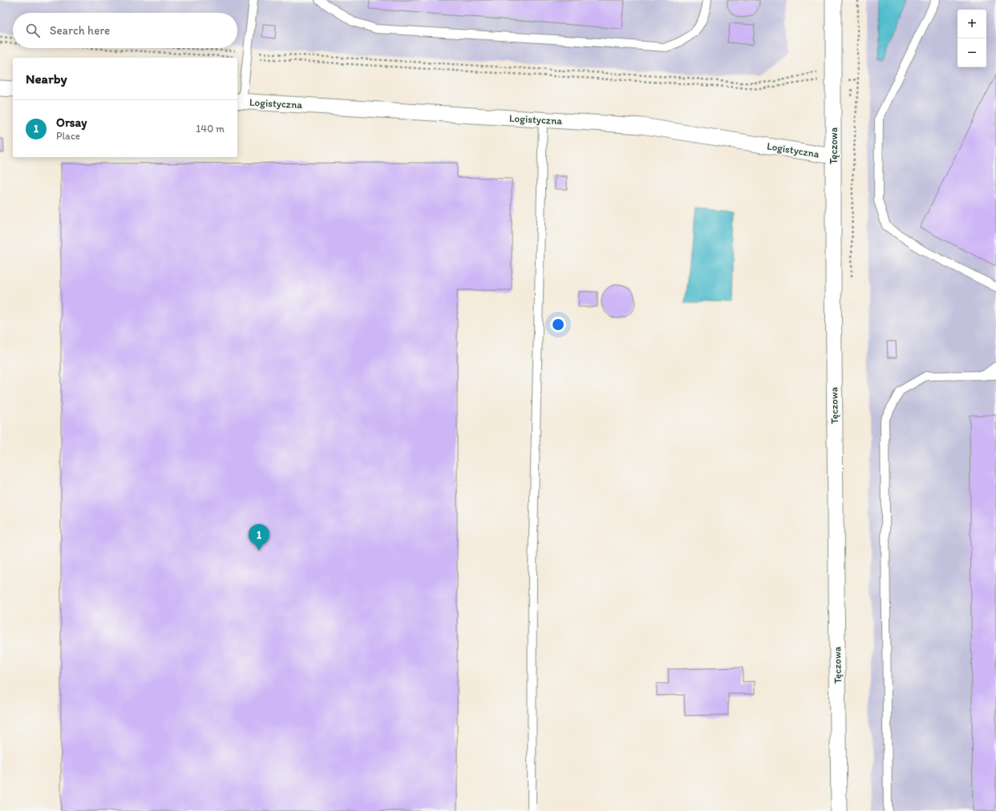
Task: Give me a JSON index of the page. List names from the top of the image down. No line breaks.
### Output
{"streets":{"street":["Logistyczna","Tęczowa"]},"crossings":[["Logistyczna","Tęczowa"]],"page":{"map_buttons":["+","−"],"search":"Search here","heading":"Nearby","list":[{"mark":"1","name":"Orsay","note":"Place","value":"140 m"}],"pins":"1"}}
